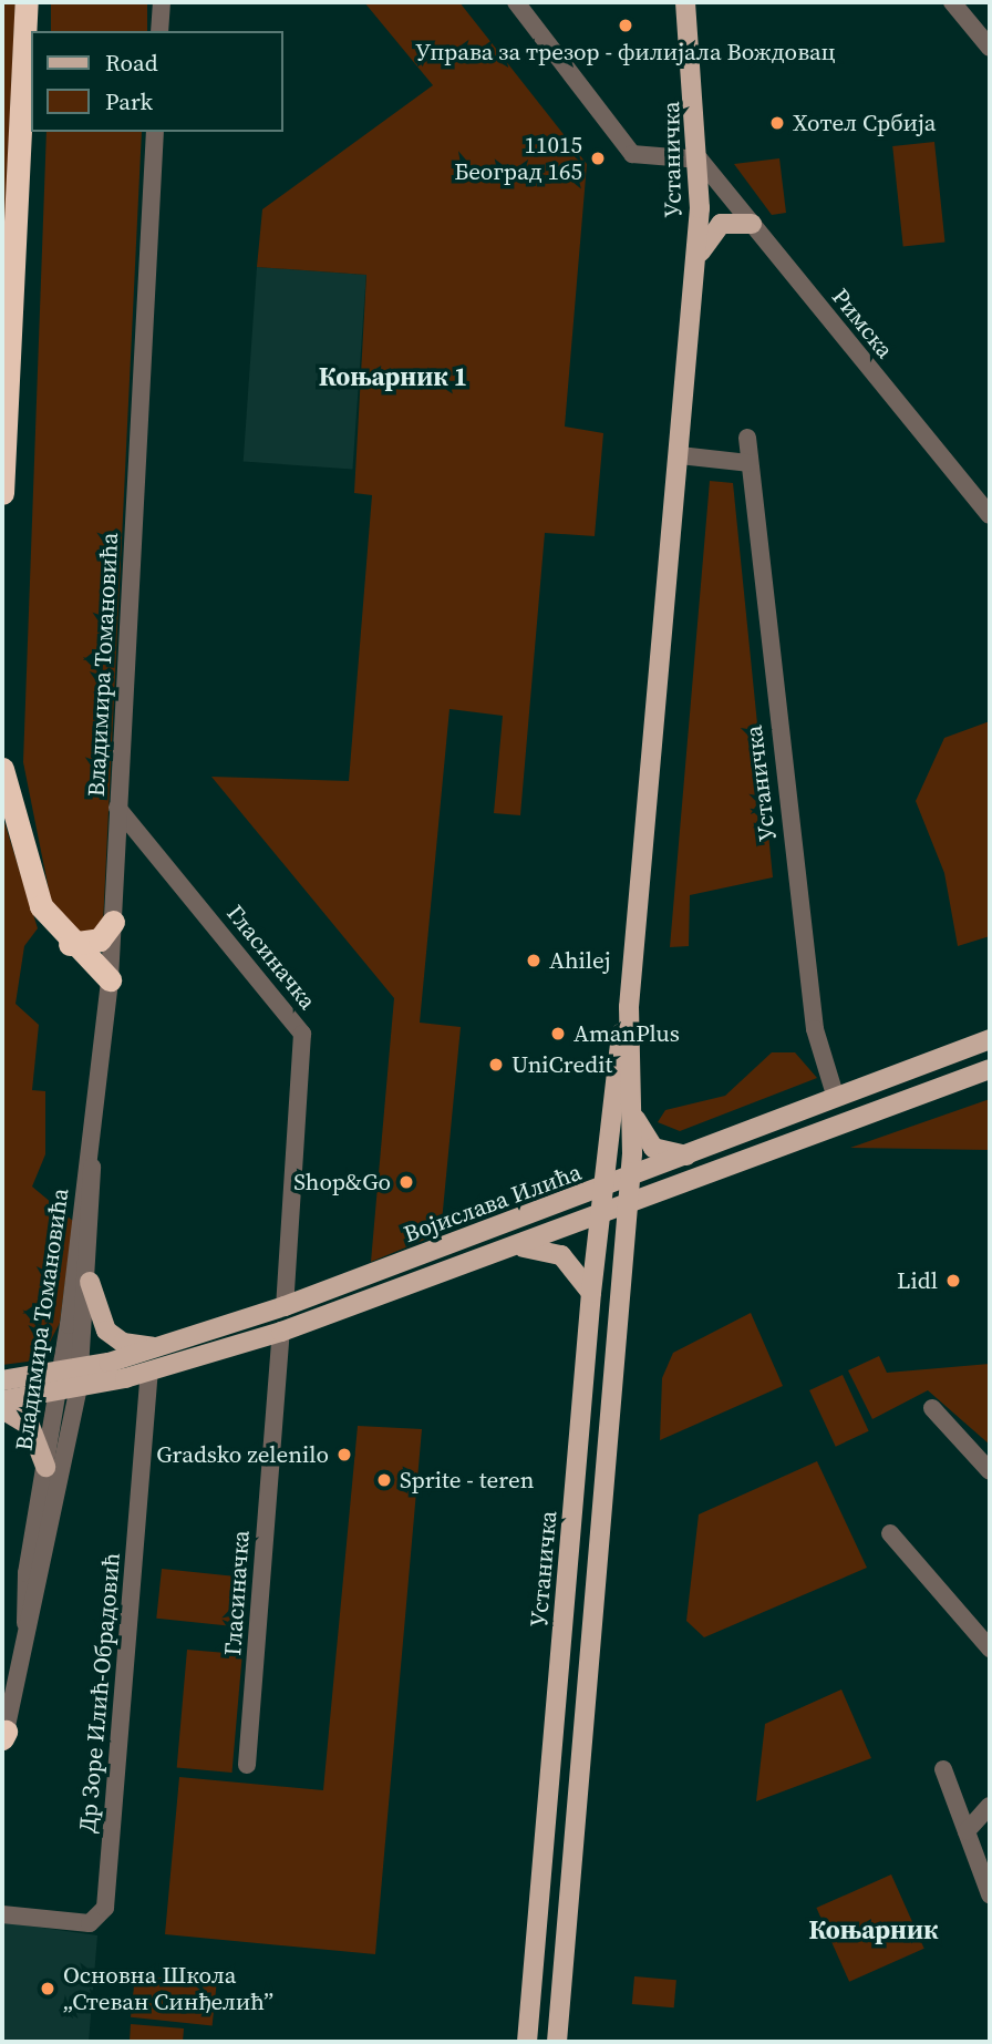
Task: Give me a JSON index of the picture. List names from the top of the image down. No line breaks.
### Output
{"streets":{"main road":["Устаничка","Војислава Илића"],"street":["Римска","Владимира Томановића","Гласиначка","Др Зоре Илић-Обрадовић"]},"crossings":[["Устаничка","Римска"],["Устаничка","Војислава Илића"],["Владимира Томановића","Гласиначка"],["Владимира Томановића","Војислава Илића"],["Гласиначка","Војислава Илића"],["Војислава Илића","Др Зоре Илић-Обрадовић"]],"districts":["Коњарник 1","Коњарник"],"places":["Управа за трезор - филијала Вождовац","Хотел Србија","11015 Београд 165","Ahilej","AmanPlus","UniCredit","Shop&Go","Lidl","Gradsko zelenilo","Sprite - teren","Основна Школа „Стеван Синђелић”"],"legend":["Road","Park"]}
